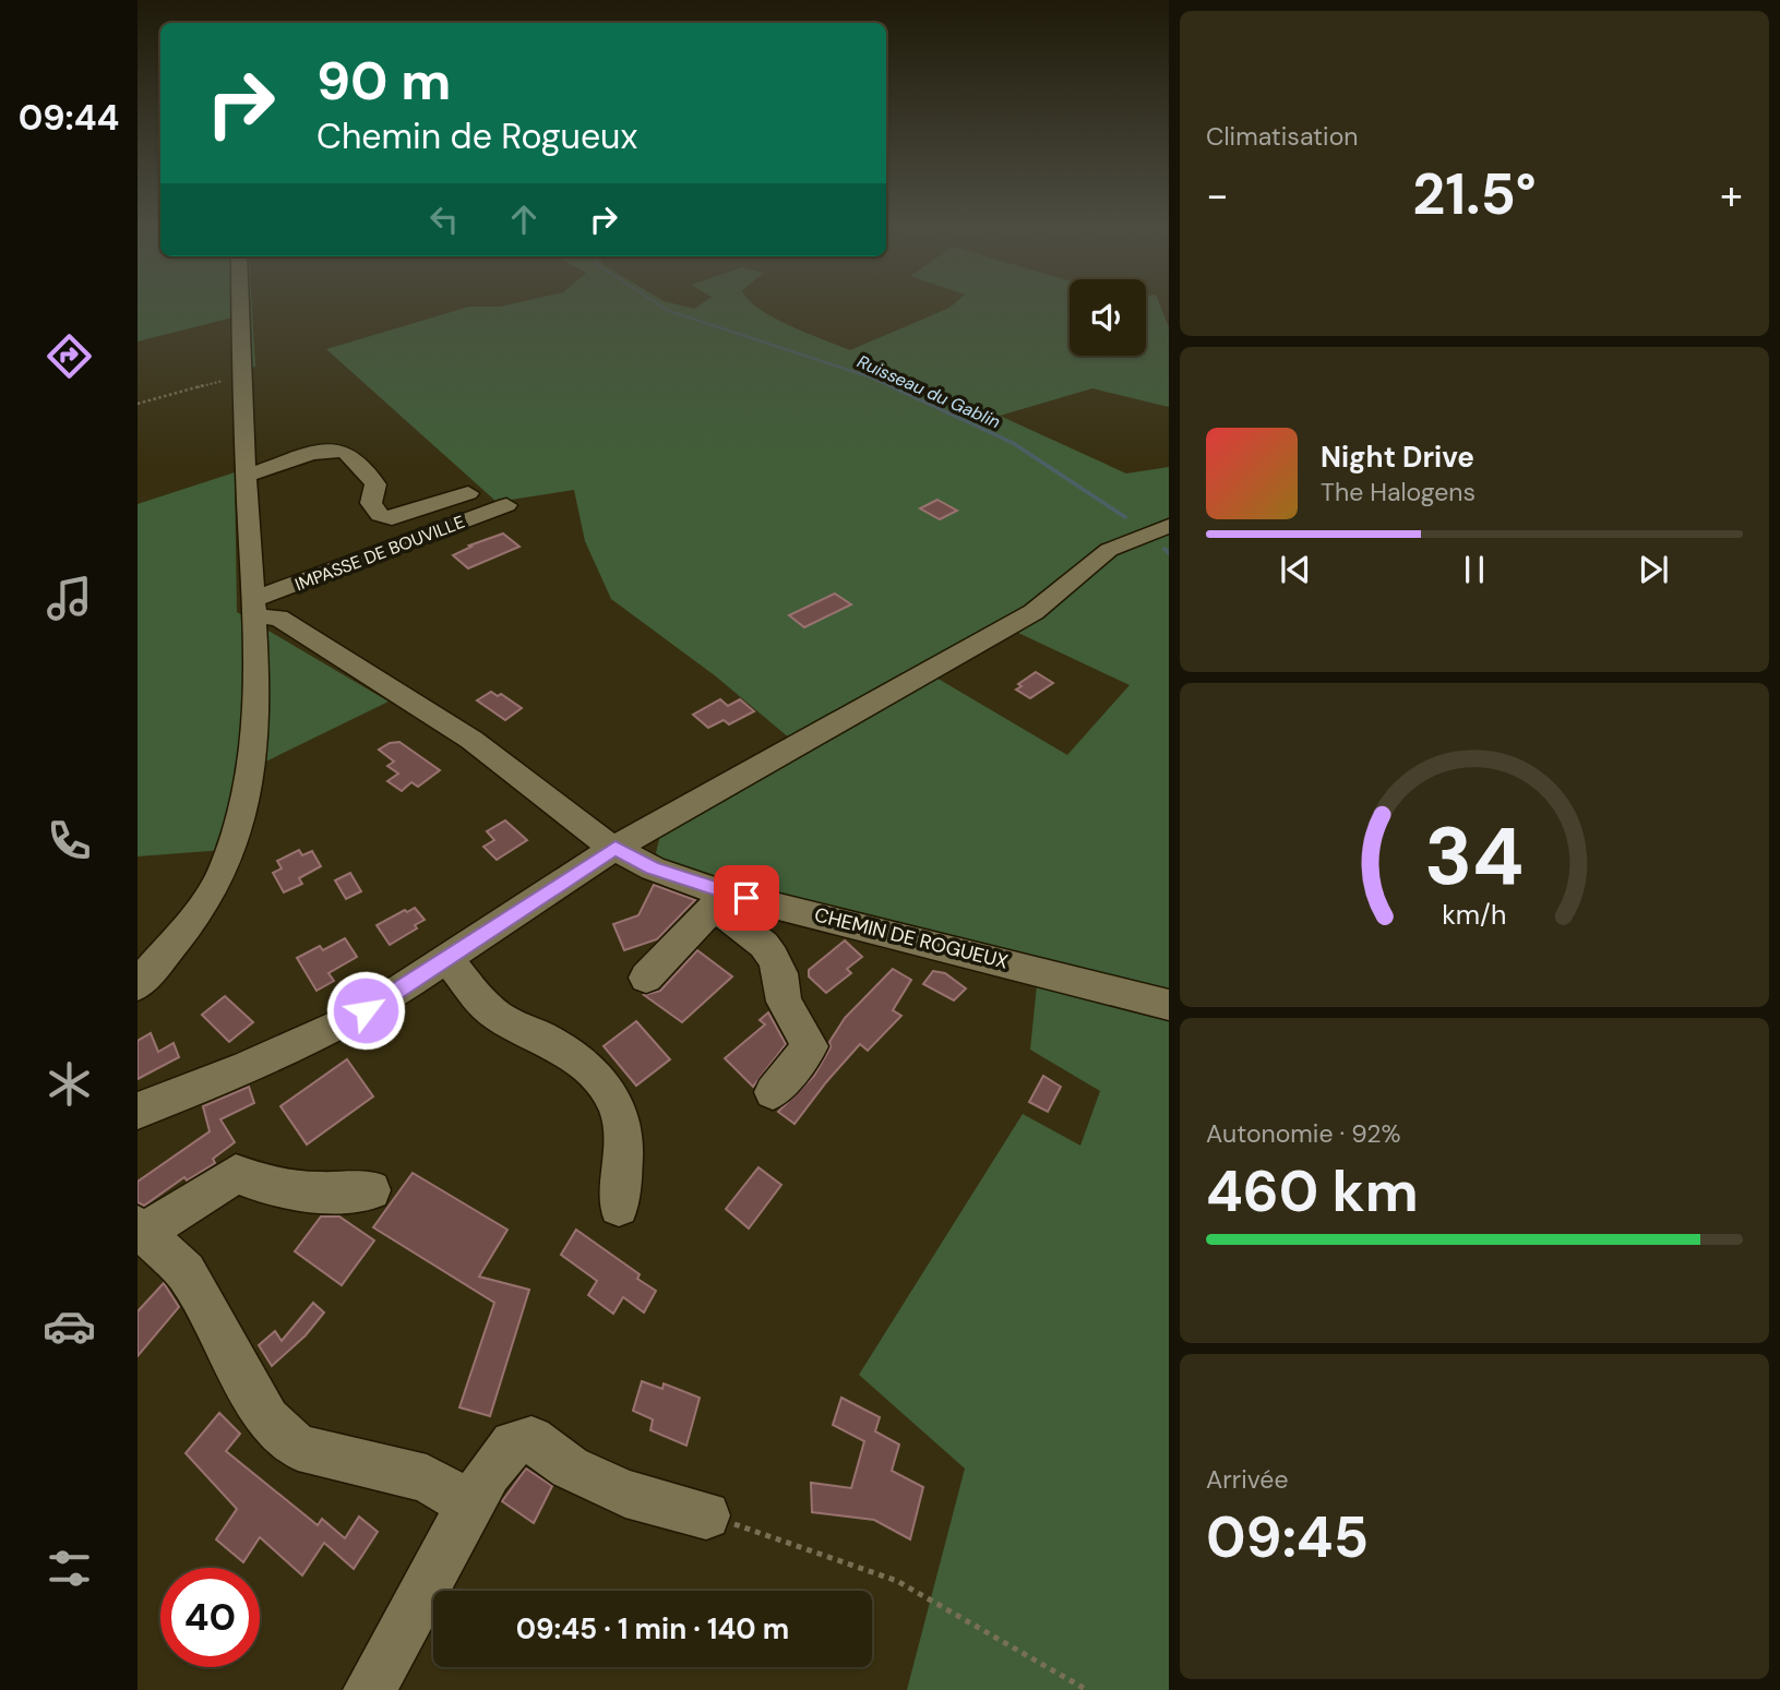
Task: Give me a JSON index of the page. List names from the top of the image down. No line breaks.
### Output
{"streets":{"street":["IMPASSE DE BOUVILLE","CHEMIN DE ROGUEUX"]},"crossings":[["IMPASSE DE BOUVILLE","CHEMIN DE ROGUEUX"]],"water":["Ruisseau du Gablin"],"page":{"tabs":"09:44","tile":["Climatisation",["Autonomie · 92%","460 km"],["Arrivée","09:45"]],"turn":["90 m","Chemin de Rogueux"],"heat":["−","21.5°","+"],"song":["Night Drive","The Halogens"],"limit":"40","trip":"09:45 · 1 min · 140 m","gauge":["34","km/h"]}}
